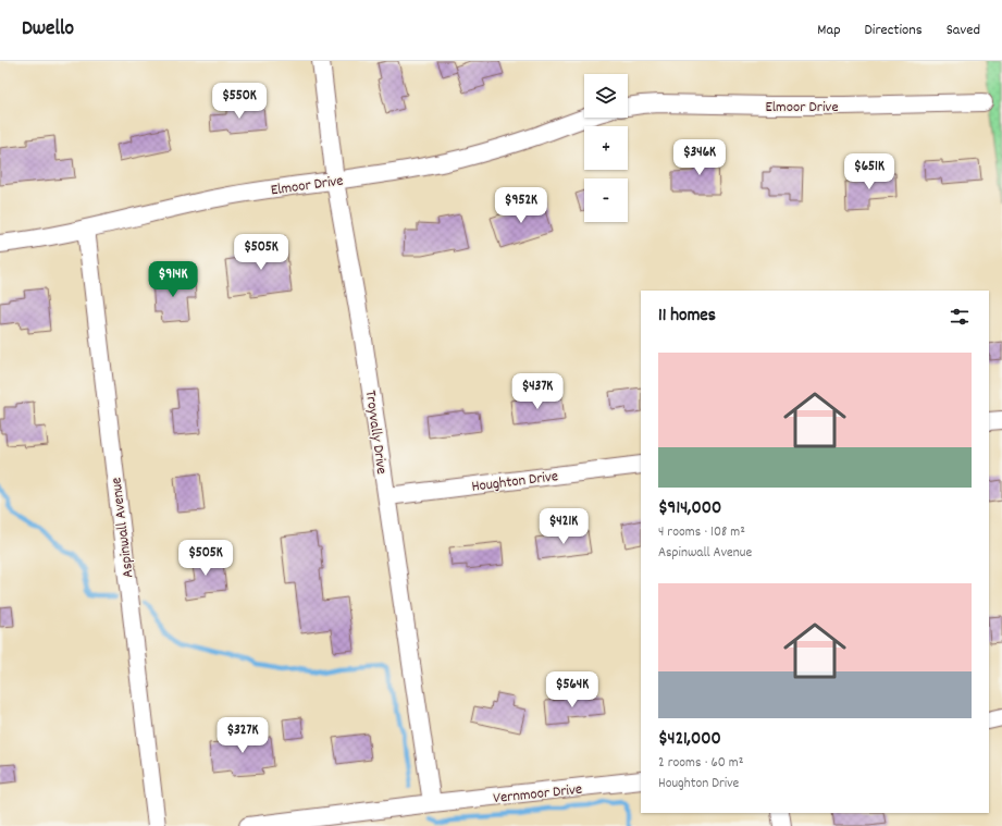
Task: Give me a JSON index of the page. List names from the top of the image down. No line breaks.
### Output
{"streets":{"street":["Elmoor Drive","Troyvally Drive","Houghton Drive","Aspinwall Avenue","Vernmoor Drive"]},"crossings":[["Elmoor Drive","Troyvally Drive"],["Elmoor Drive","Aspinwall Avenue"],["Troyvally Drive","Houghton Drive"],["Troyvally Drive","Vernmoor Drive"]],"page":{"header":"Dwello","nav":["Map","Directions","Saved"],"map_buttons":["+","−"],"price":["$550K","$346K","$651K","$952K","$505K","$914K","$437K","$421K","$505K","$564K","$327K"],"heading":"11 homes","list":[{"name":"$914,000","note":"4 rooms · 108 m² · Aspinwall Avenue"},{"name":"$421,000","note":"2 rooms · 60 m² · Houghton Drive"}]}}
